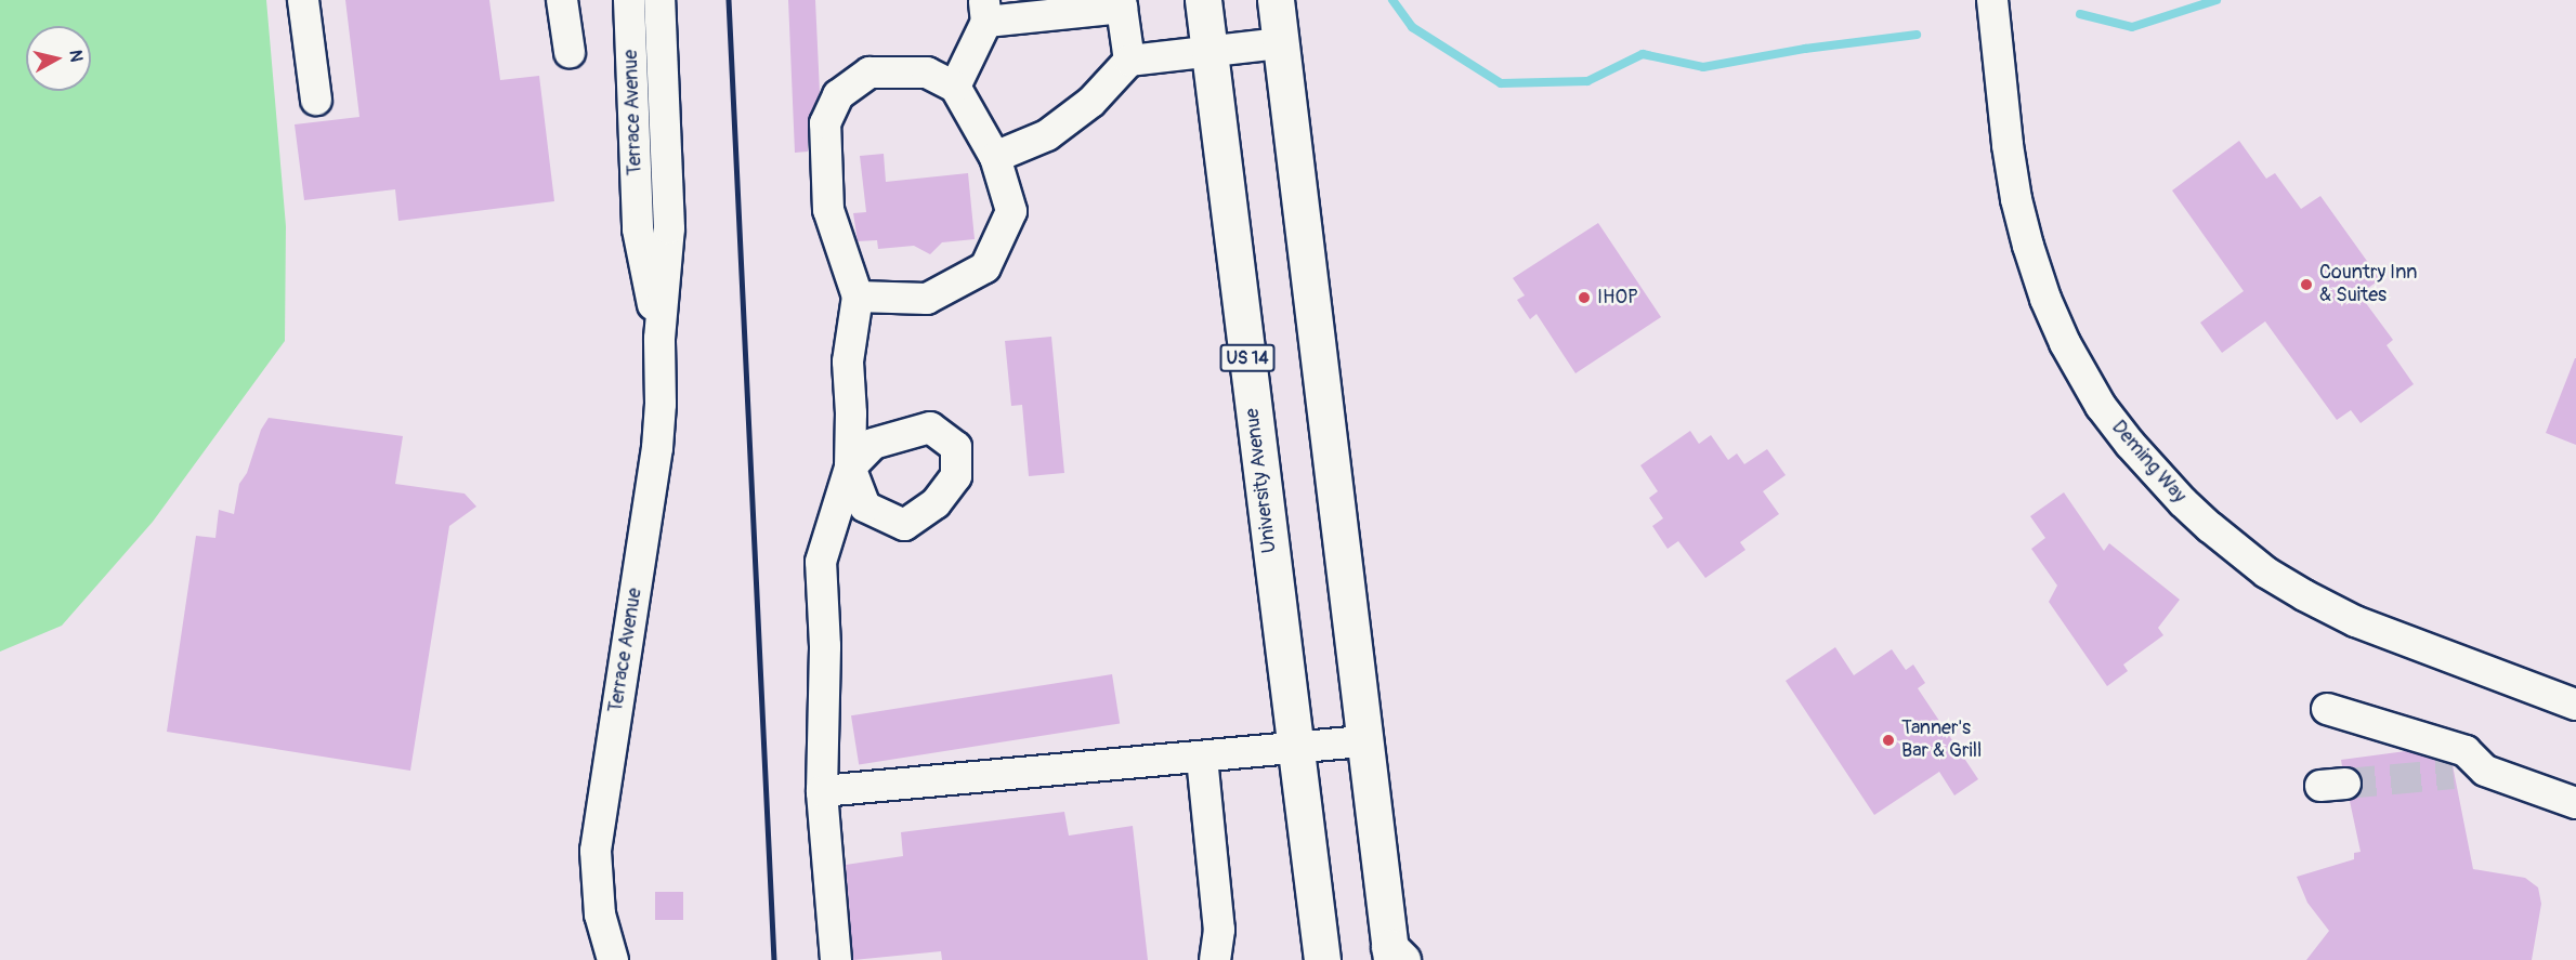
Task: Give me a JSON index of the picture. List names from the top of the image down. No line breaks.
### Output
{"streets":{"main road":["US 14","University Avenue"],"street":["Terrace Avenue","Deming Way"]},"places":["Country Inn & Suites","IHOP","Tanner's Bar & Grill"],"north":"right"}
